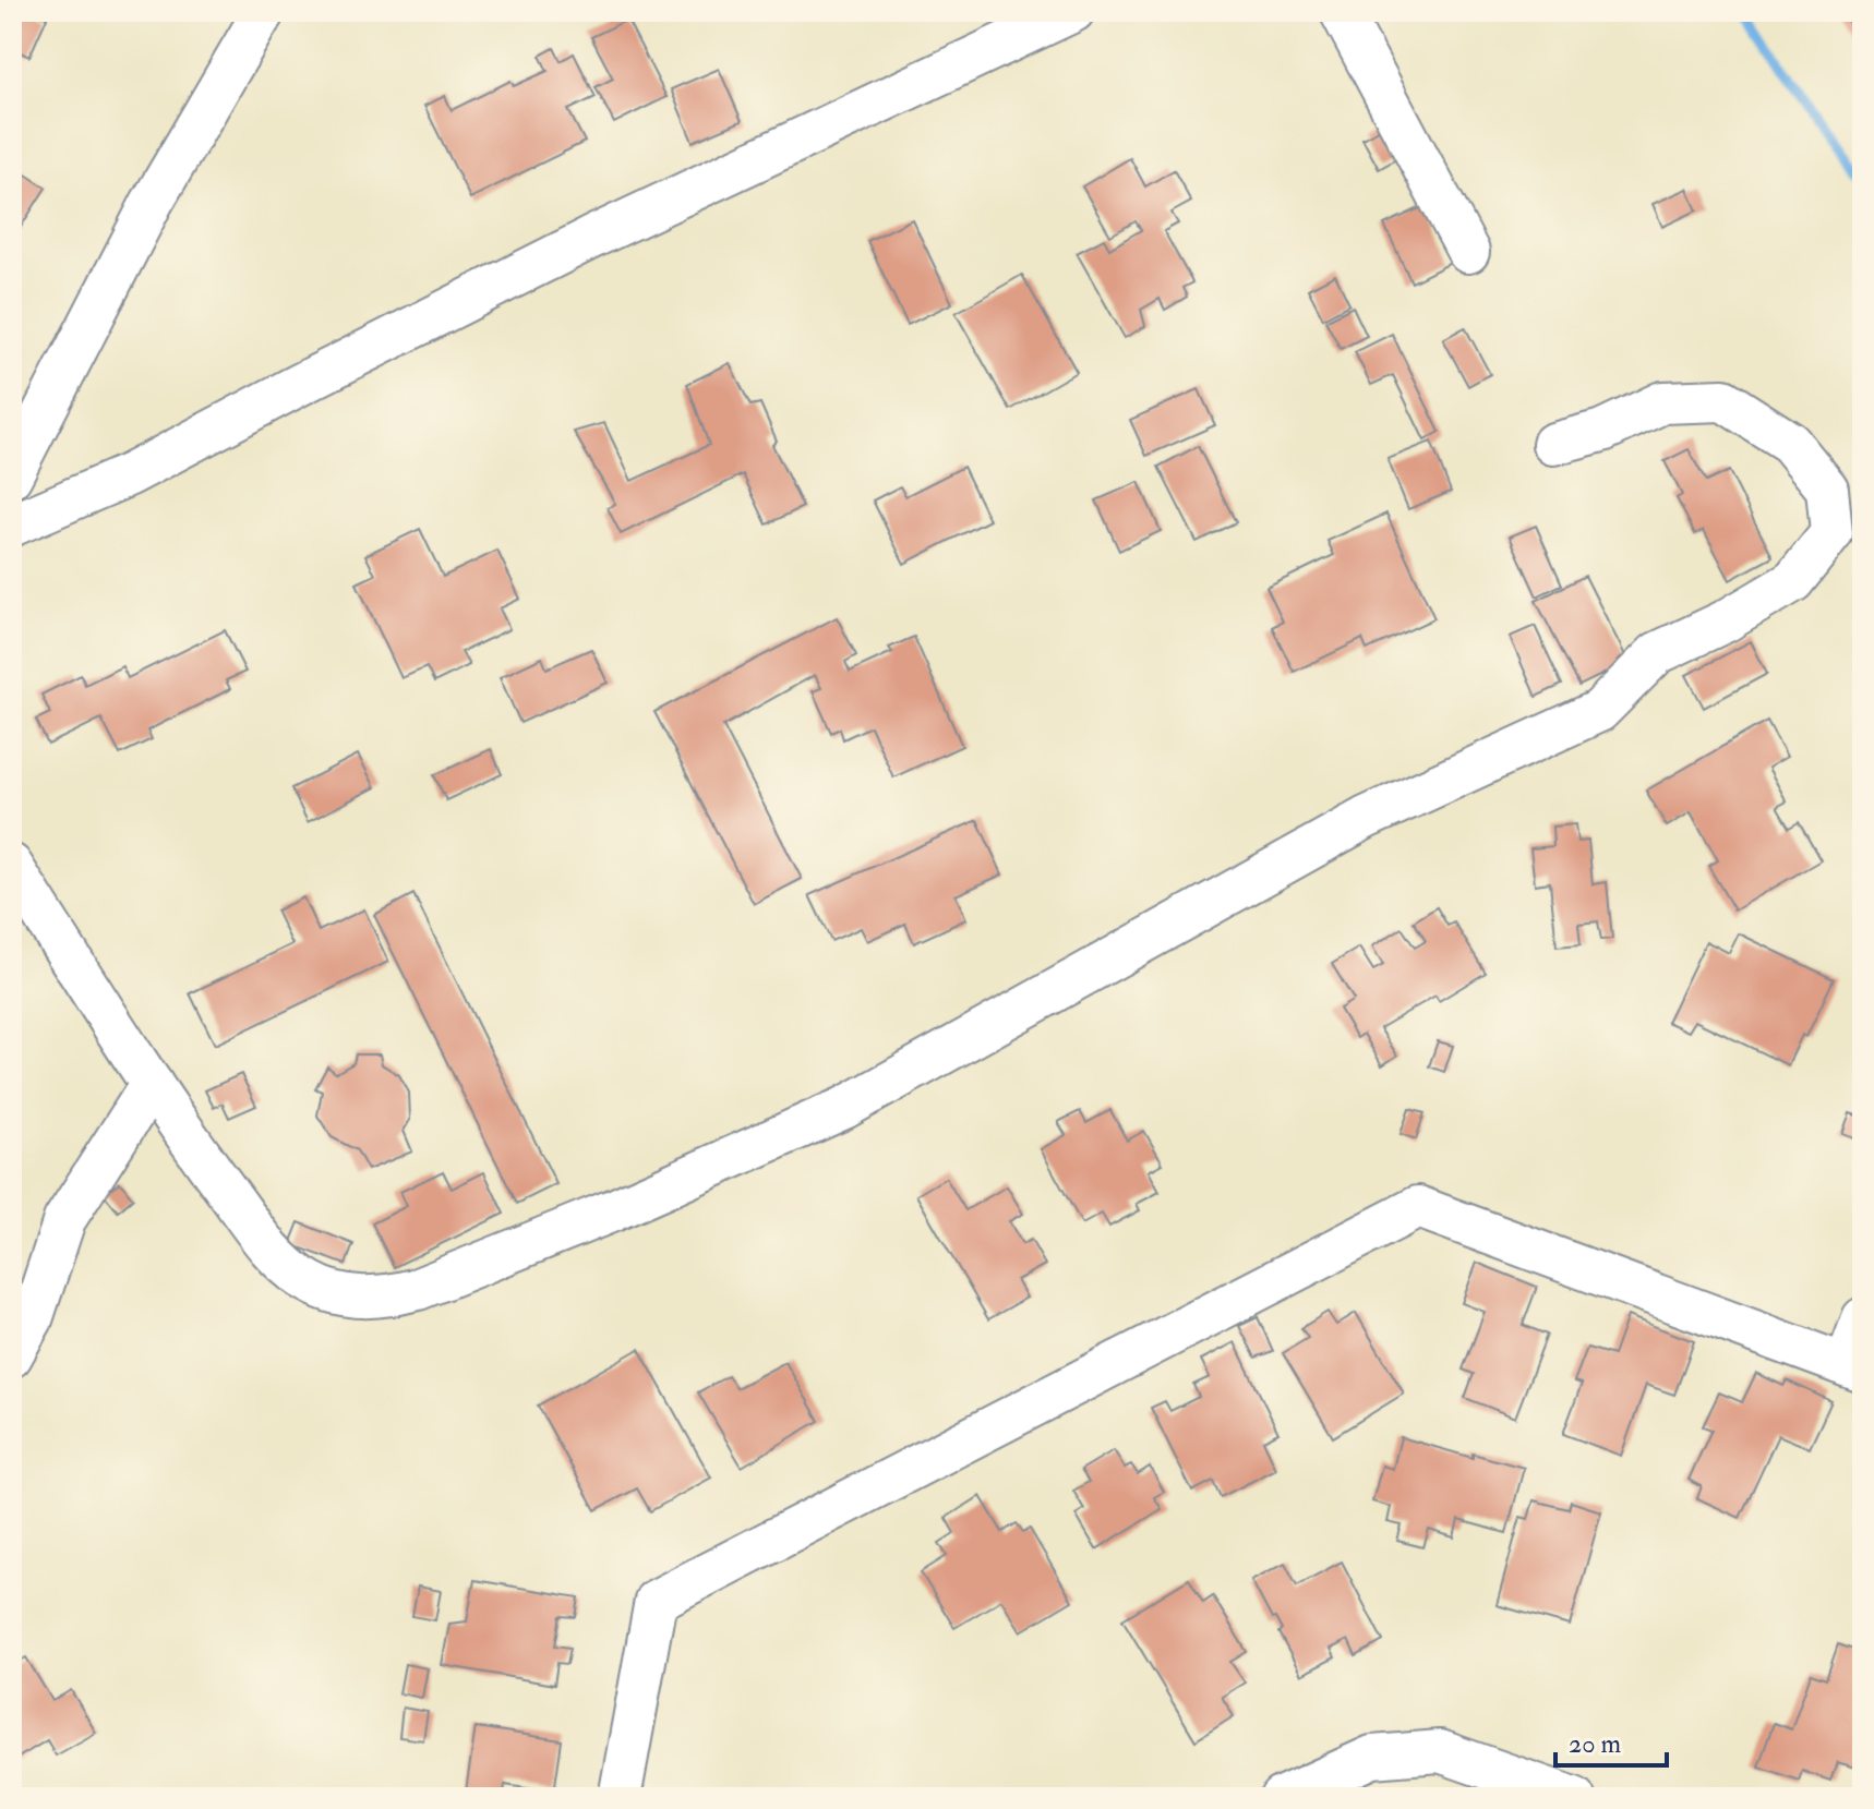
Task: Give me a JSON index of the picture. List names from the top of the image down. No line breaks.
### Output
{"scale_bar":"20 m"}
